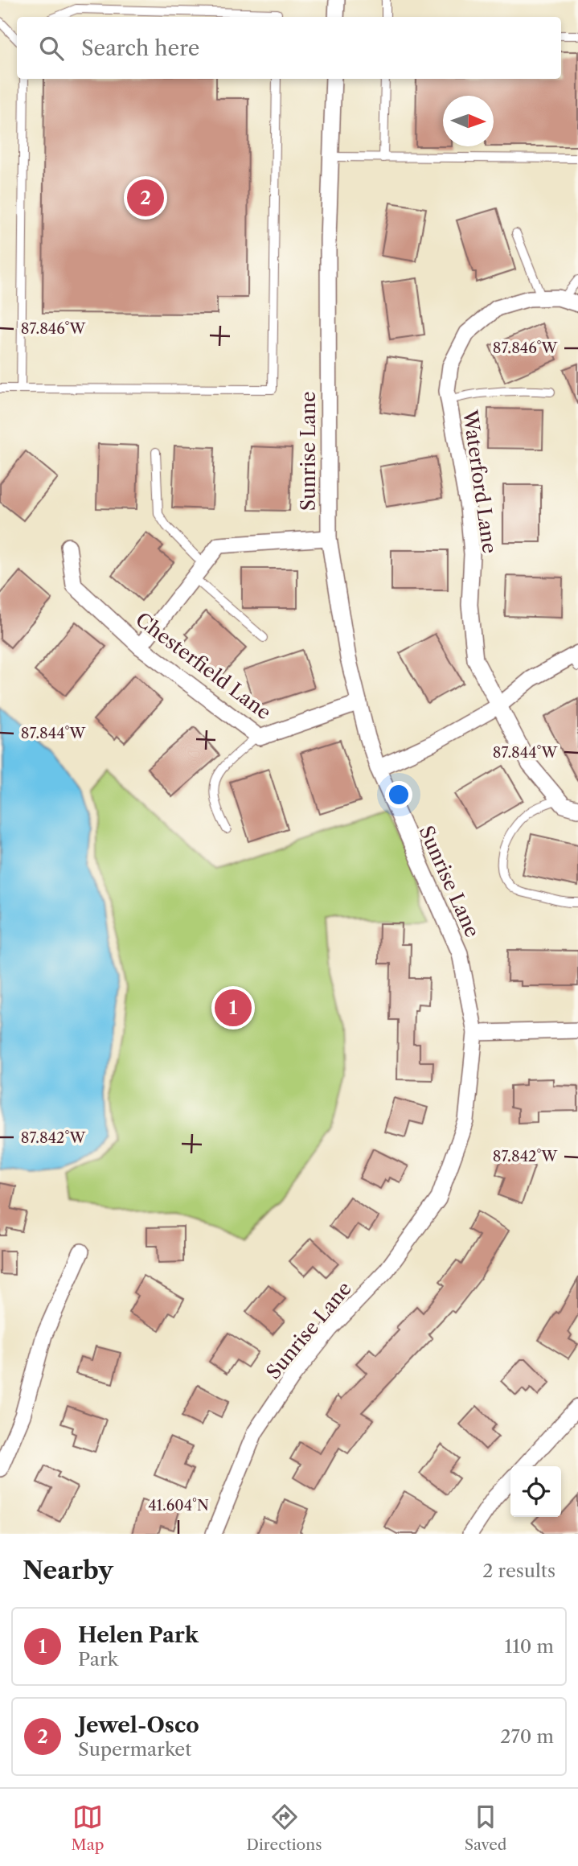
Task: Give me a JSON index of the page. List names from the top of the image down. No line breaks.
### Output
{"streets":{"street":["Sunrise Lane","Waterford Lane","Chesterfield Lane"]},"crossings":[["Sunrise Lane","Chesterfield Lane"]],"north":"right","page":{"search":"Search here","pins":["2","1"],"heading":["Nearby","2 results"],"list":[{"mark":"1","name":"Helen Park","note":"Park","value":"110 m"},{"mark":"2","name":"Jewel-Osco","note":"Supermarket","value":"270 m"}],"nav":["Map","Directions","Saved"]},"coordinates":["87.846°W","87.844°W","87.842°W","41.604°N"]}
